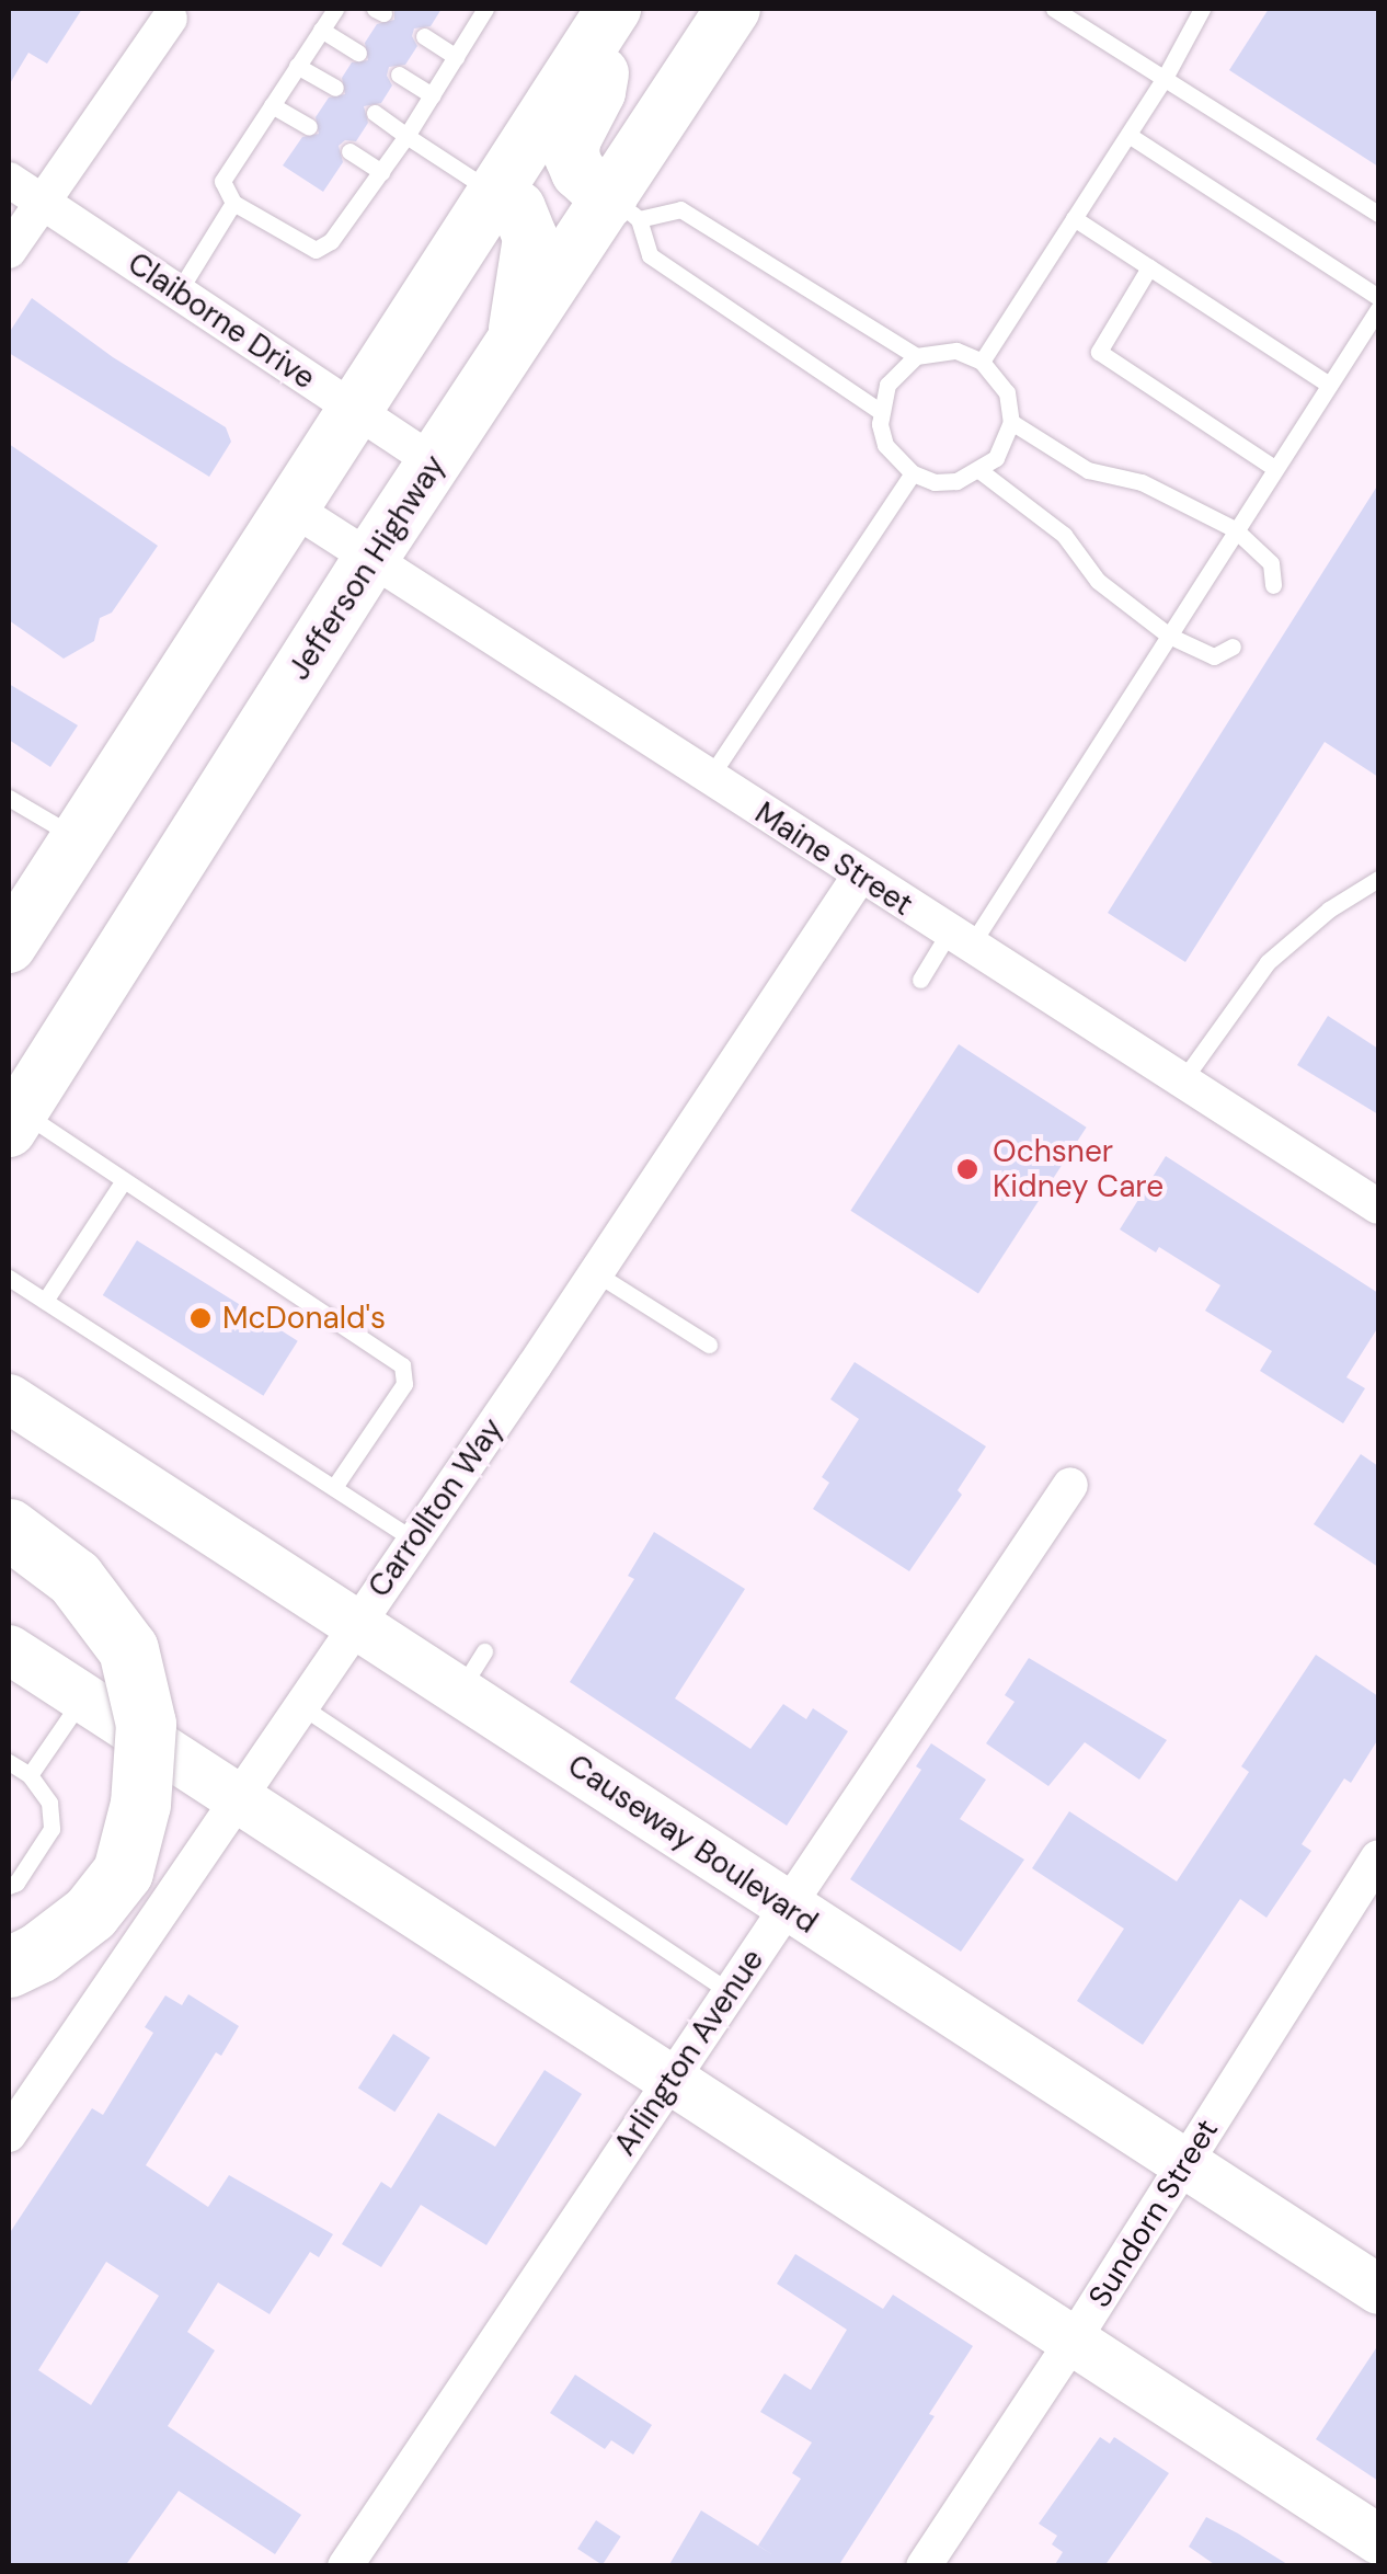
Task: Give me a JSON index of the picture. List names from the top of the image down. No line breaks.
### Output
{"streets":{"main road":["Jefferson Highway","Causeway Boulevard"],"street":["Claiborne Drive","Maine Street","Carrollton Way","Arlington Avenue","Sundorn Street"]},"crossings":[["Claiborne Drive","Jefferson Highway"],["Jefferson Highway","Maine Street"],["Maine Street","Carrollton Way"],["Carrollton Way","Causeway Boulevard"],["Causeway Boulevard","Arlington Avenue"],["Causeway Boulevard","Sundorn Street"]],"places":["Ochsner Kidney Care","McDonald's"]}
